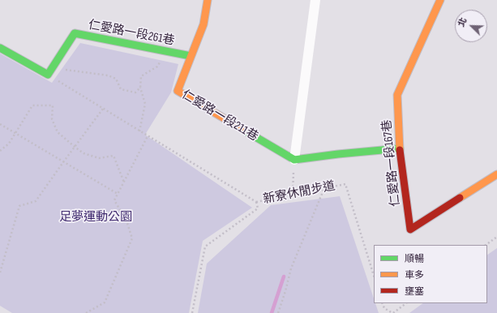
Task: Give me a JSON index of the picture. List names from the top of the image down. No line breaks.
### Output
{"streets":{"street":["仁愛路一段261巷","仁愛路一段211巷","仁愛路一段167巷"],"path":["新寮休閒步道"]},"crossings":[["仁愛路一段261巷","仁愛路一段211巷"]],"parks":["足夢運動公園"],"legend":["順暢","車多","壅塞"],"north":"top left"}
